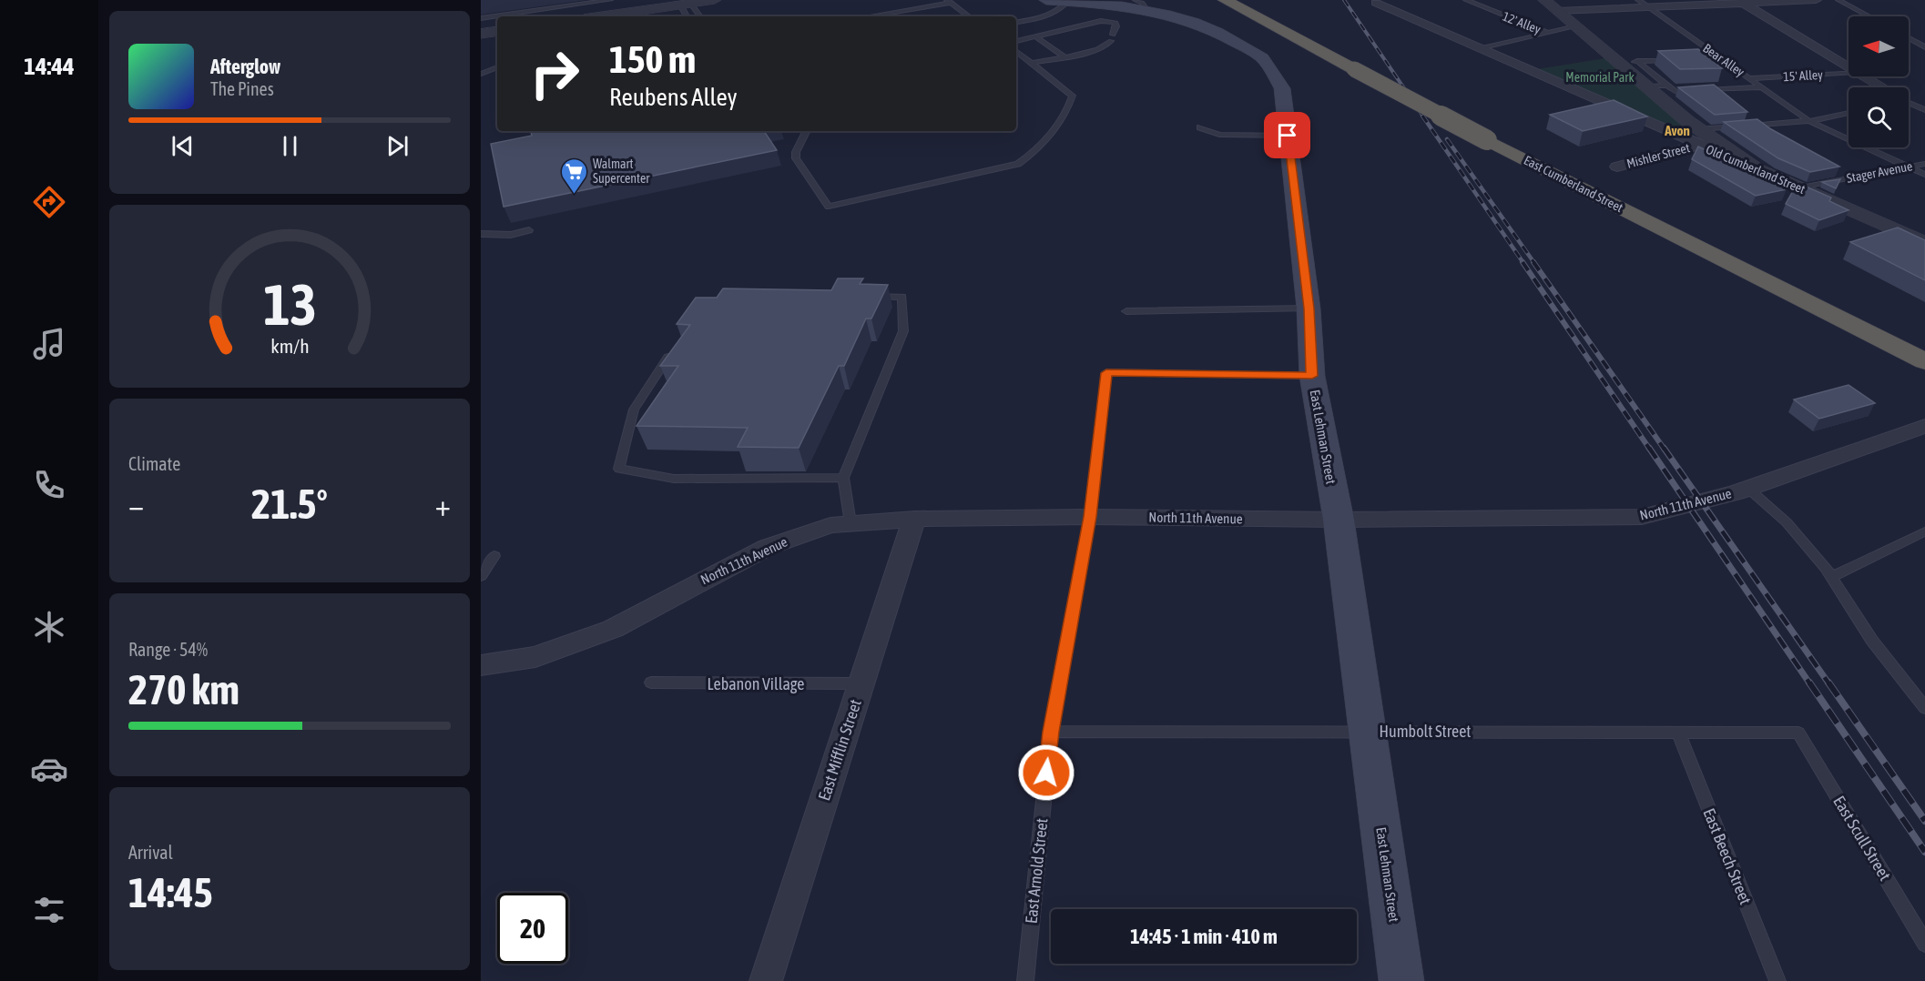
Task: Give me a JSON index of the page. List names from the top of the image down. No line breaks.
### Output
{"streets":{"highway":["East Cumberland Street"],"main road":["East Lehman Street"],"street":["Mishler Street","Old Cumberland Street","North 11th Avenue","East Mifflin Street"],"lane":["12' Alley","Bear Alley","15' Alley","Stager Avenue","Lebanon Village","Humbolt Street","East Scull Street","East Beech Street","East Arnold Street"]},"crossings":[["12' Alley","Old Cumberland Street"],["Bear Alley","15' Alley"],["Bear Alley","Stager Avenue"],["Mishler Street","Old Cumberland Street"],["Old Cumberland Street","Stager Avenue"],["East Lehman Street","North 11th Avenue"],["East Lehman Street","Humbolt Street"],["East Lehman Street","East Arnold Street"],["North 11th Avenue","East Mifflin Street"],["North 11th Avenue","East Arnold Street"],["Lebanon Village","East Mifflin Street"],["Humbolt Street","East Scull Street"],["Humbolt Street","East Beech Street"],["Humbolt Street","East Arnold Street"]],"districts":["Avon"],"parks":["Memorial Park"],"places":{"supermarket":["Walmart Supercenter"]},"north":"left","page":{"tabs":"14:44","turn":["150 m","Reubens Alley"],"song":["Afterglow","The Pines"],"tile":["Climate",["Range · 54%","270 km"],["Arrival","14:45"]],"heat":["−","21.5°","+"],"limit":"20","trip":"14:45 · 1 min · 410 m","gauge":["13","km/h"]}}
